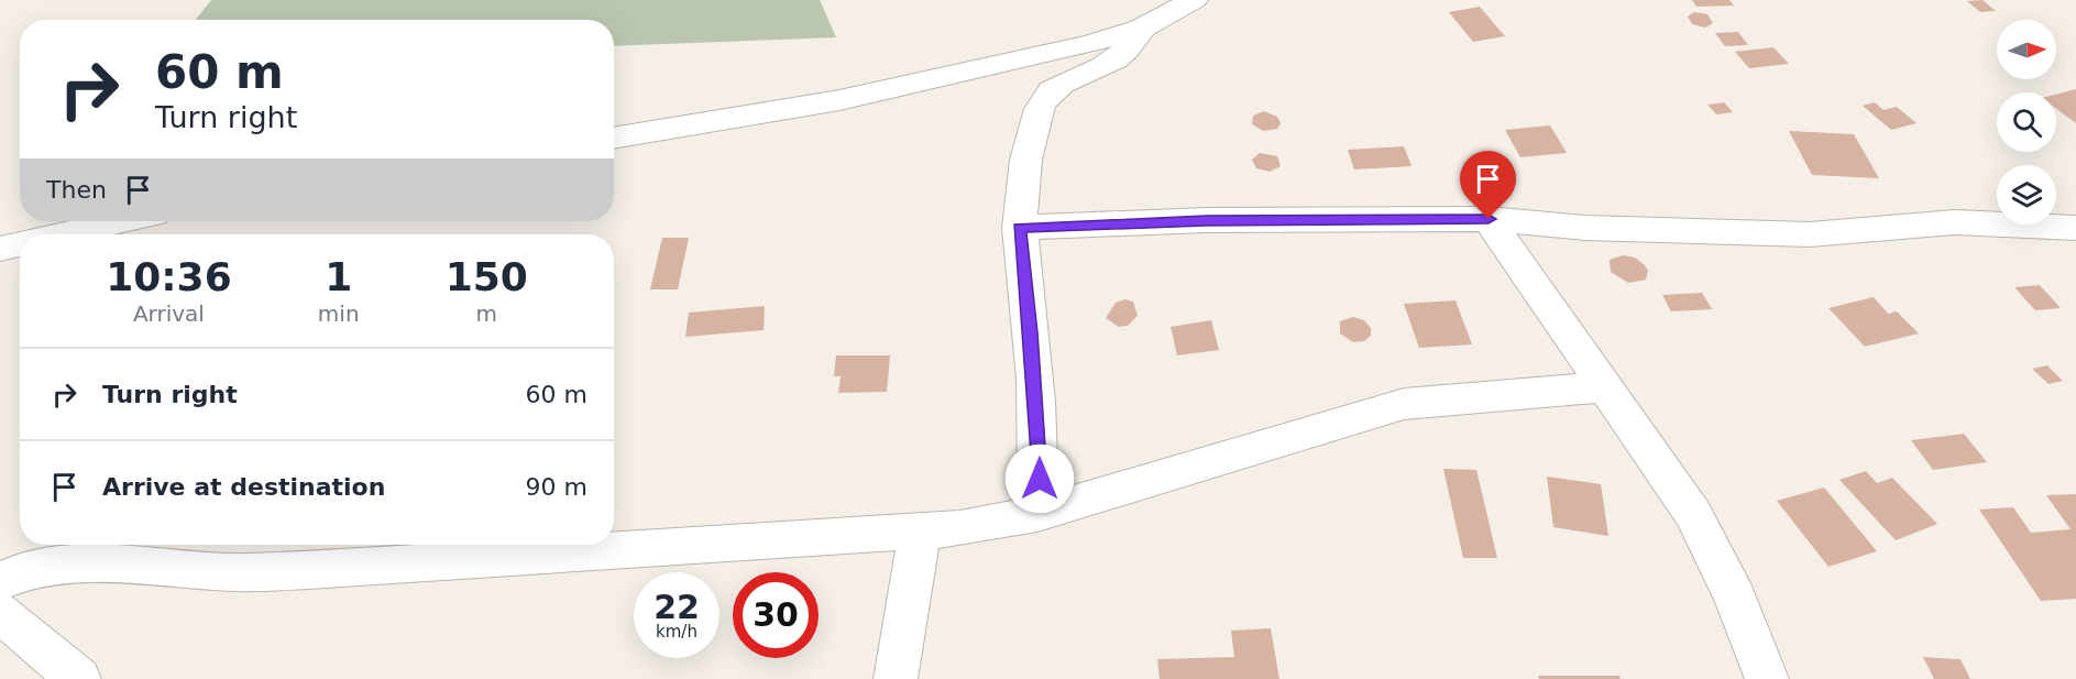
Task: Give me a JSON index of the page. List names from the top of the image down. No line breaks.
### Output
{"north":"right","page":{"turn":["60 m","Turn right"],"then":"Then","eta":["10:36","Arrival","1","min","150","m"],"list":[{"name":"Turn right","value":"60 m"},{"name":"Arrive at destination","value":"90 m"}],"speed":"22 km/h","limit":"30"}}
